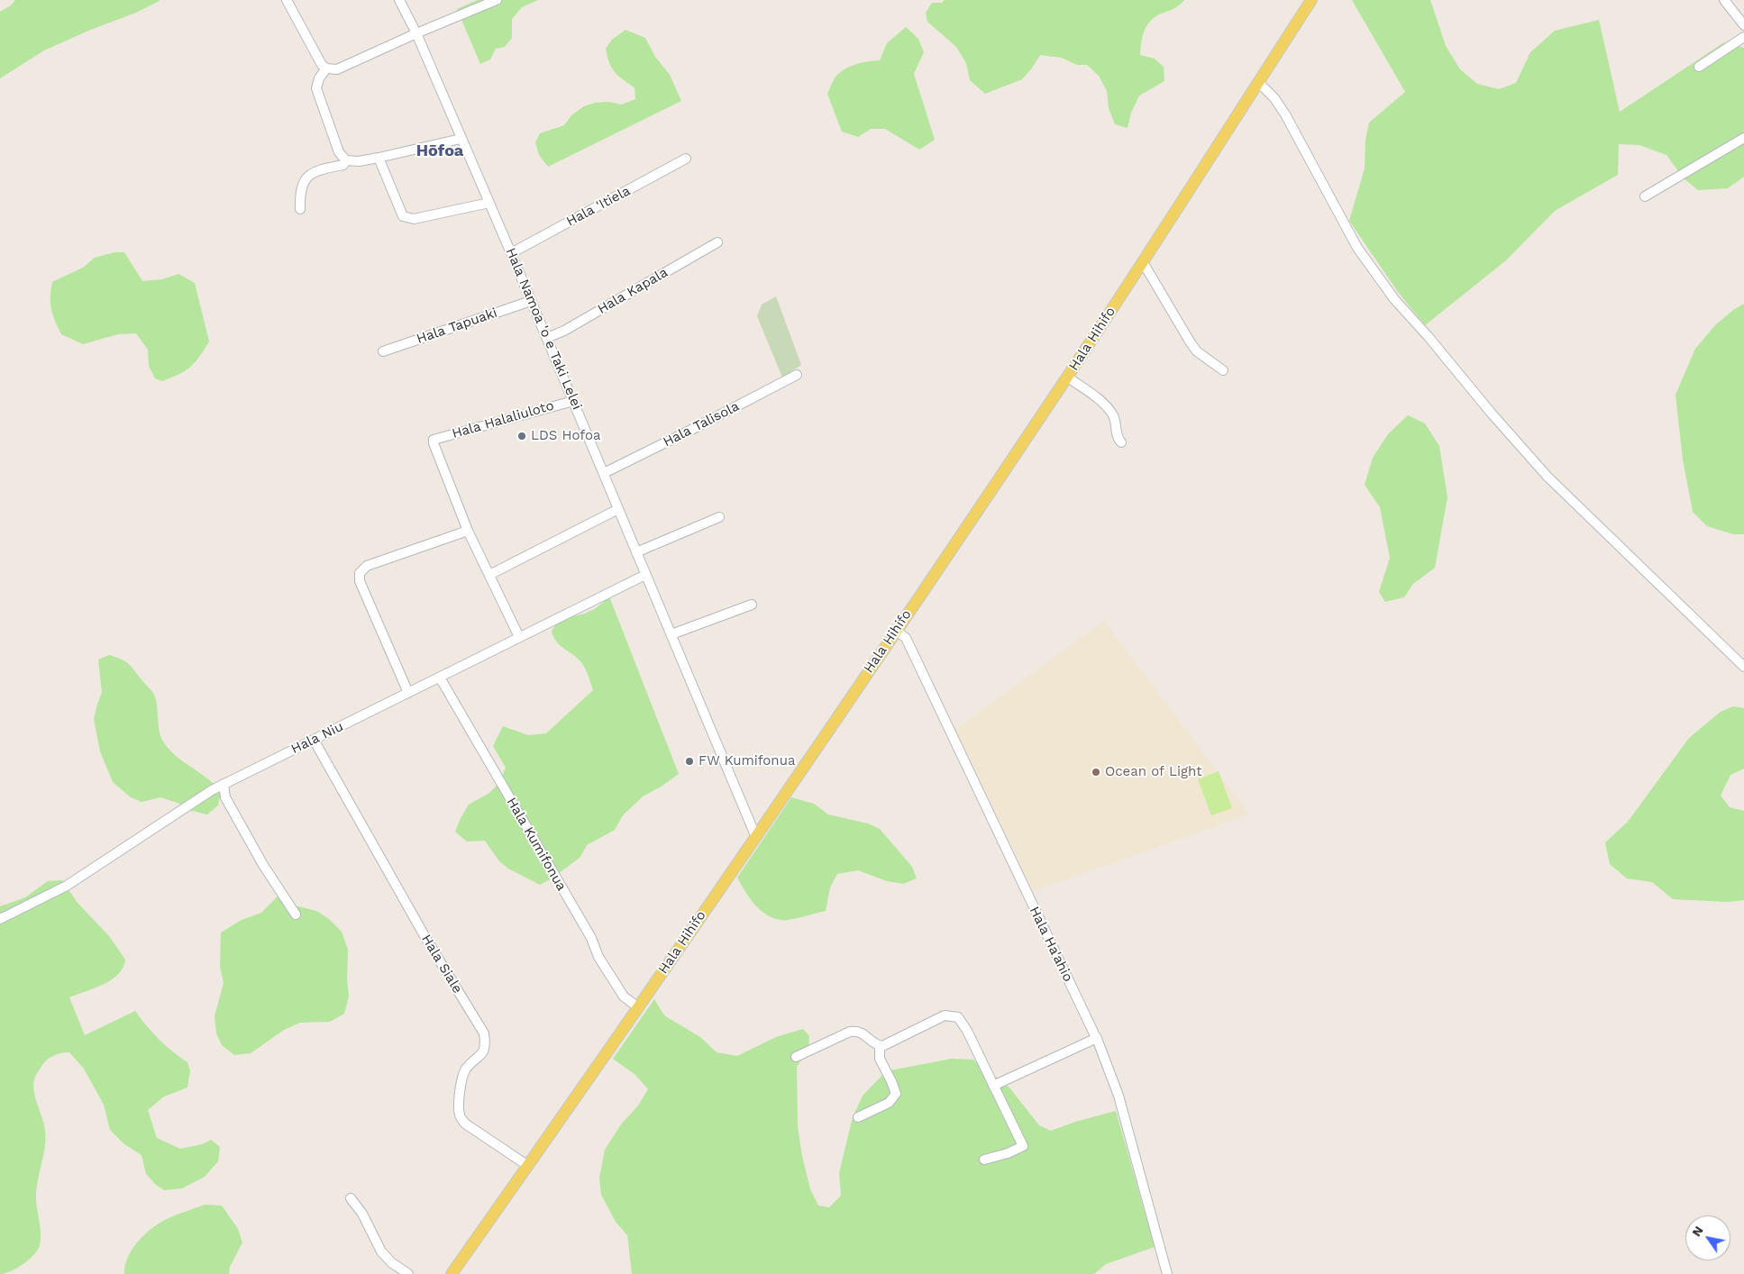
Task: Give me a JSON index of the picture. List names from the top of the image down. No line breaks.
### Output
{"streets":{"main road":["Hala Hihifo"],"street":["Hala 'Itiela","Hala Kapala","Hala Tapuaki","Hala Namoa 'o e Taki Lelei","Hala Halaliuloto","Hala Talisola","Hala Niu","Hala Kumifonua","Hala Ha'ahio","Hala Siale"]},"crossings":[["Hala 'Itiela","Hala Namoa 'o e Taki Lelei"],["Hala Kapala","Hala Namoa 'o e Taki Lelei"],["Hala Tapuaki","Hala Namoa 'o e Taki Lelei"],["Hala Namoa 'o e Taki Lelei","Hala Hihifo"],["Hala Namoa 'o e Taki Lelei","Hala Halaliuloto"],["Hala Namoa 'o e Taki Lelei","Hala Talisola"],["Hala Namoa 'o e Taki Lelei","Hala Niu"],["Hala Hihifo","Hala Kumifonua"],["Hala Hihifo","Hala Ha'ahio"],["Hala Hihifo","Hala Siale"],["Hala Niu","Hala Kumifonua"],["Hala Niu","Hala Siale"]],"districts":["Hōfoa"],"places":["LDS Hofoa","FW Kumifonua","Ocean of Light"],"north":"top left"}
